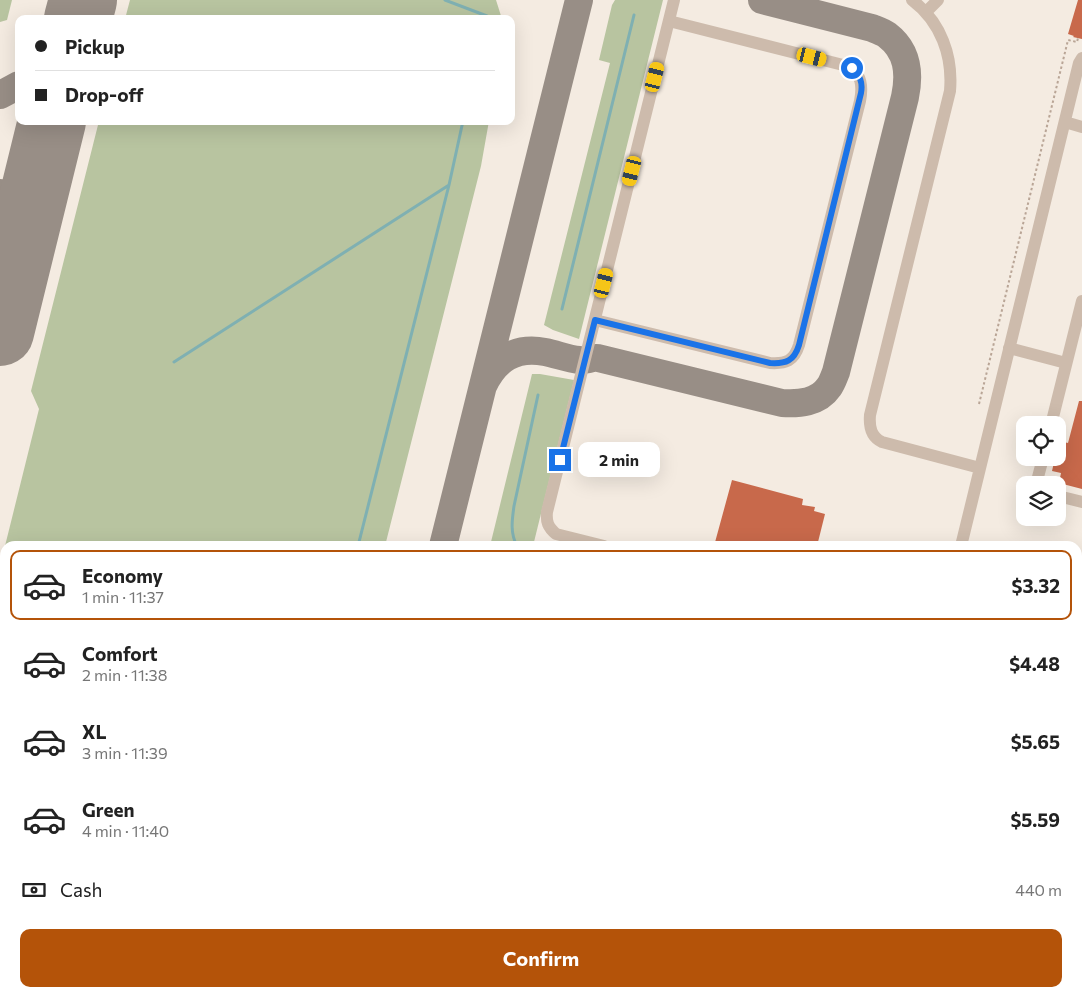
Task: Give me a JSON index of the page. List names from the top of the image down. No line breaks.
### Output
{"page":{"banner":["Pickup","Drop-off"],"bubble":"2 min","list":[{"name":"Economy","note":"1 min · 11:37","value":"$3.32"},{"name":"Comfort","note":"2 min · 11:38","value":"$4.48"},{"name":"XL","note":"3 min · 11:39","value":"$5.65"},{"name":"Green","note":"4 min · 11:40","value":"$5.59"}],"pay":["Cash","440 m"],"buttons":"Confirm"}}
